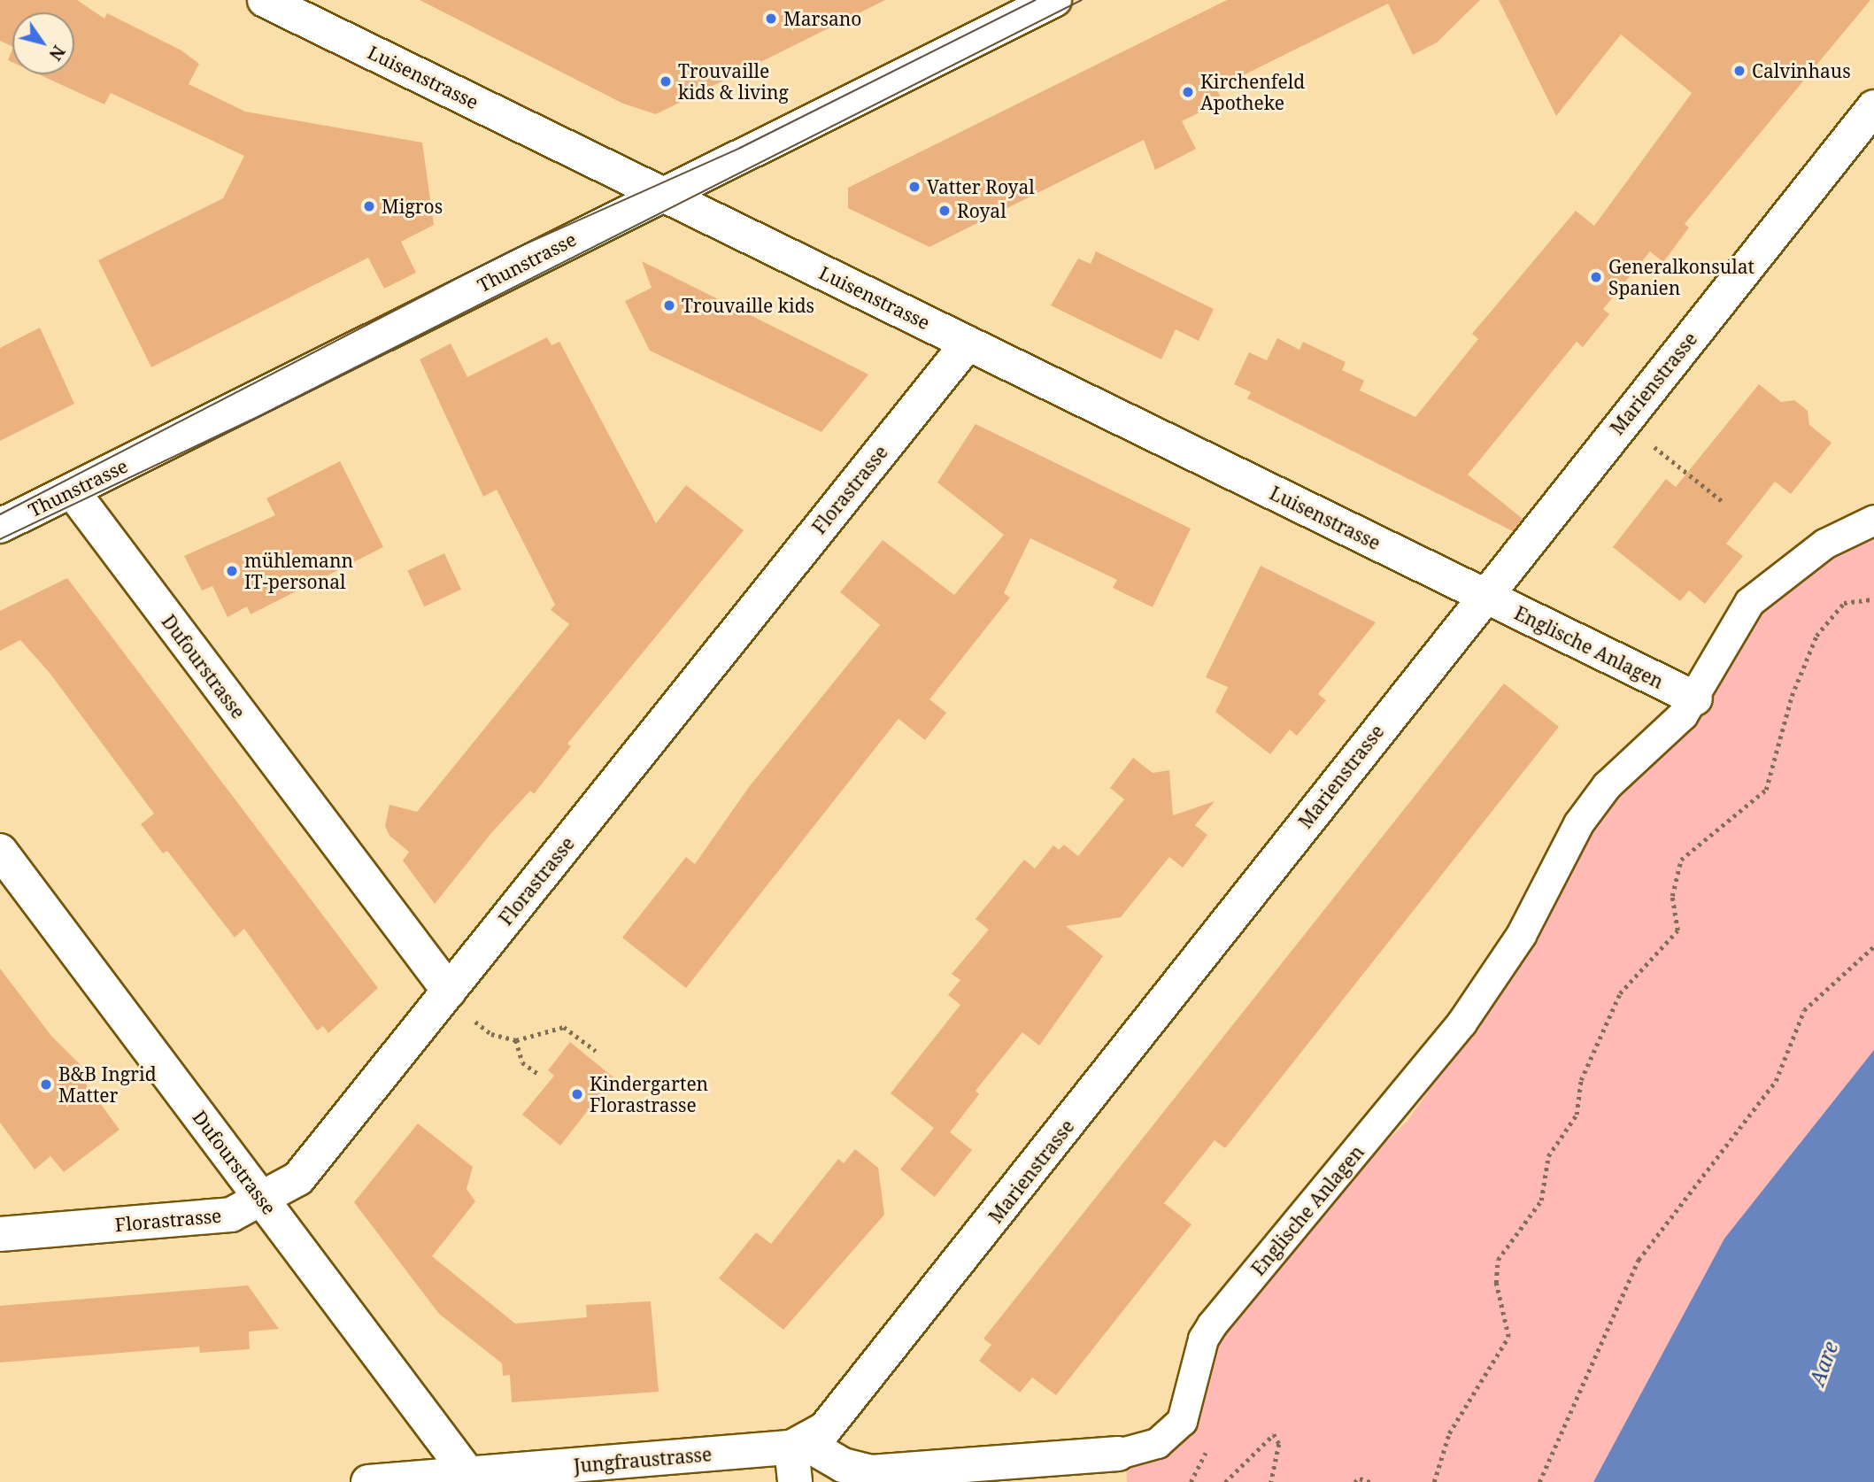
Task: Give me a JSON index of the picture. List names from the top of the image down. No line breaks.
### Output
{"streets":{"street":["Luisenstrasse","Thunstrasse","Marienstrasse","Florastrasse","Englische Anlagen","Dufourstrasse","Jungfraustrasse"]},"crossings":[["Luisenstrasse","Thunstrasse"],["Luisenstrasse","Marienstrasse"],["Luisenstrasse","Florastrasse"],["Luisenstrasse","Englische Anlagen"],["Thunstrasse","Dufourstrasse"],["Marienstrasse","Englische Anlagen"],["Marienstrasse","Jungfraustrasse"],["Florastrasse","Dufourstrasse"],["Englische Anlagen","Jungfraustrasse"],["Dufourstrasse","Jungfraustrasse"]],"water":["Aare"],"places":["Marsano","Calvinhaus","Trouvaille kids & living","Kirchenfeld Apotheke","Vatter Royal","Migros","Royal","Generalkonsulat Spanien","Trouvaille kids","mühlemann IT-personal","B&B Ingrid Matter","Kindergarten Florastrasse"],"north":"bottom right"}
